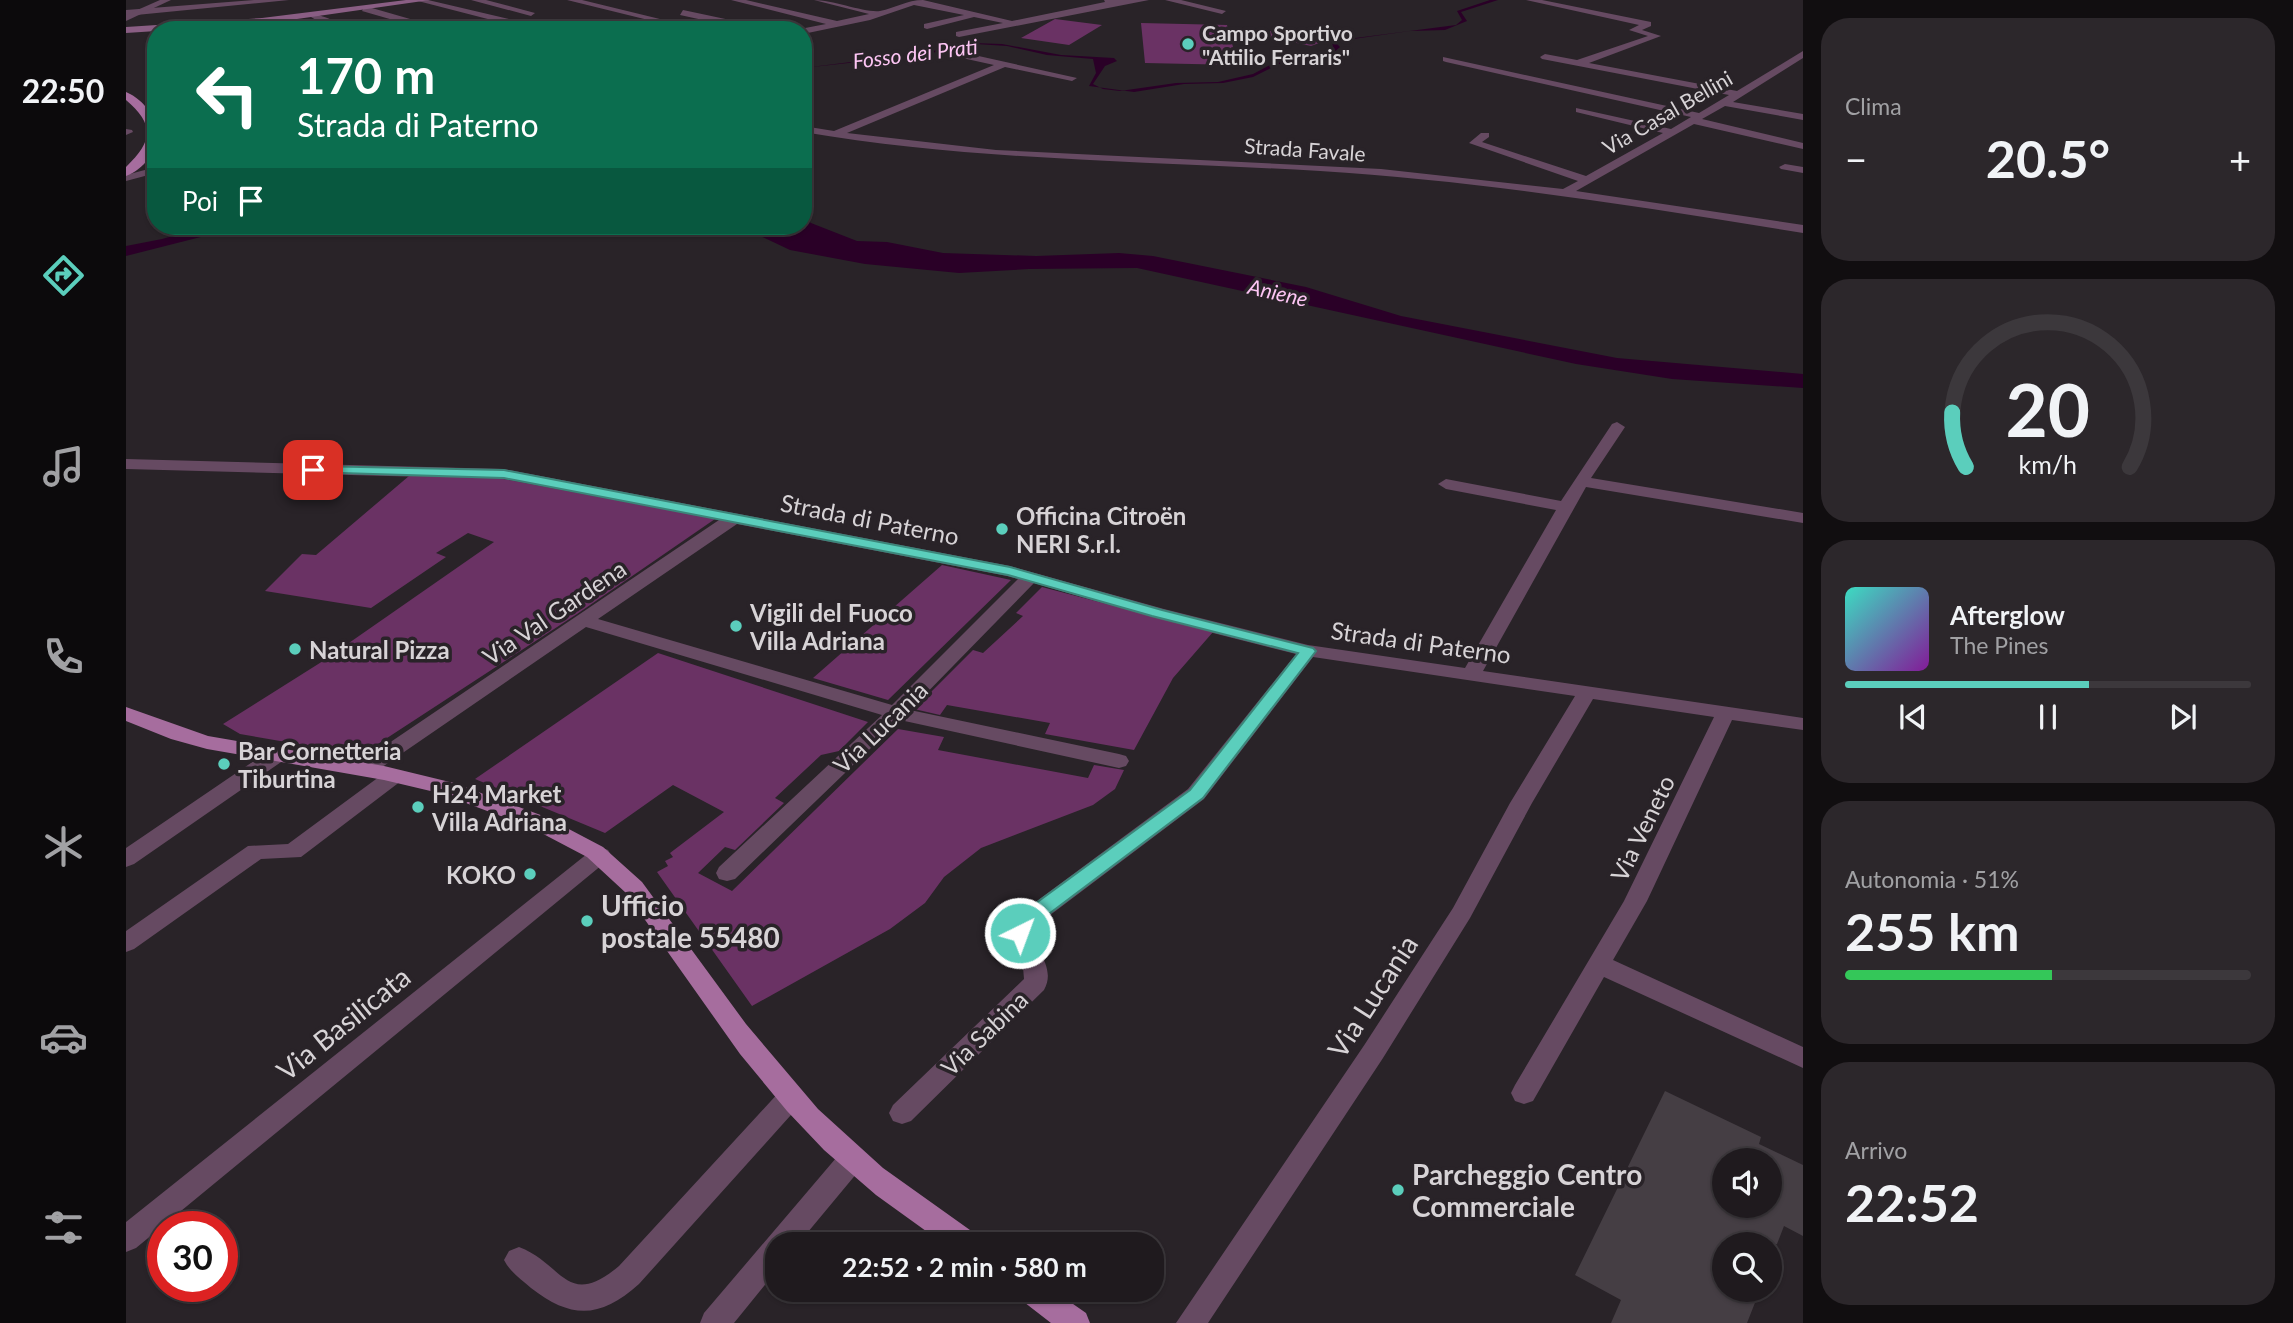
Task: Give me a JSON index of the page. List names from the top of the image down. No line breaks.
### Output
{"streets":{"street":["Via Casal Bellini","Strada Favale","Strada di Paterno","Via Val Gardena","Via Lucania","Via Veneto","Via Basilicata","Via Sabina"]},"crossings":[["Via Casal Bellini","Strada Favale"],["Strada di Paterno","Via Val Gardena"],["Strada di Paterno","Via Lucania"],["Strada di Paterno","Via Veneto"],["Strada di Paterno","Via Sabina"]],"water":["Fosso dei Prati","Aniene"],"places":["Campo Sportivo \"Attilio Ferraris\"","Officina Citroën NERI S.r.l.","Vigili del Fuoco Villa Adriana","Natural Pizza","Bar Cornetteria Tiburtina","H24 Market Villa Adriana","KOKO","Ufficio postale 55480","Parcheggio Centro Commerciale"],"page":{"tabs":"22:50","tile":["Clima",["Autonomia · 51%","255 km"],["Arrivo","22:52"]],"turn":["170 m","Strada di Paterno"],"heat":["−","20.5°","+"],"then":"Poi","song":["Afterglow","The Pines"],"limit":"30","trip":"22:52 · 2 min · 580 m","gauge":["20","km/h"]}}
